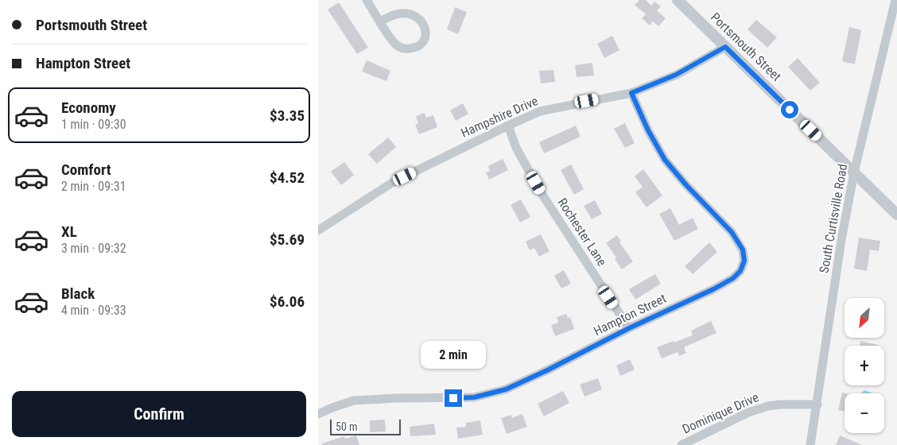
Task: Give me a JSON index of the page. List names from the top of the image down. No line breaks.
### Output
{"streets":{"street":["Portsmouth Street","Hampshire Drive","South Curtisville Road","Rochester Lane","Hampton Street","Dominique Drive"]},"crossings":[["Portsmouth Street","Hampshire Drive"],["Portsmouth Street","South Curtisville Road"],["Hampshire Drive","Rochester Lane"],["Hampshire Drive","Hampton Street"],["South Curtisville Road","Dominique Drive"],["Rochester Lane","Hampton Street"]],"scale_bar":"50 m","north":"bottom left","page":{"banner":["Portsmouth Street","Hampton Street"],"list":[{"name":"Economy","note":"1 min · 09:30","value":"$3.35"},{"name":"Comfort","note":"2 min · 09:31","value":"$4.52"},{"name":"XL","note":"3 min · 09:32","value":"$5.69"},{"name":"Black","note":"4 min · 09:33","value":"$6.06"}],"map_buttons":["+","−"],"bubble":"2 min","buttons":"Confirm","scale":"50 m"}}
